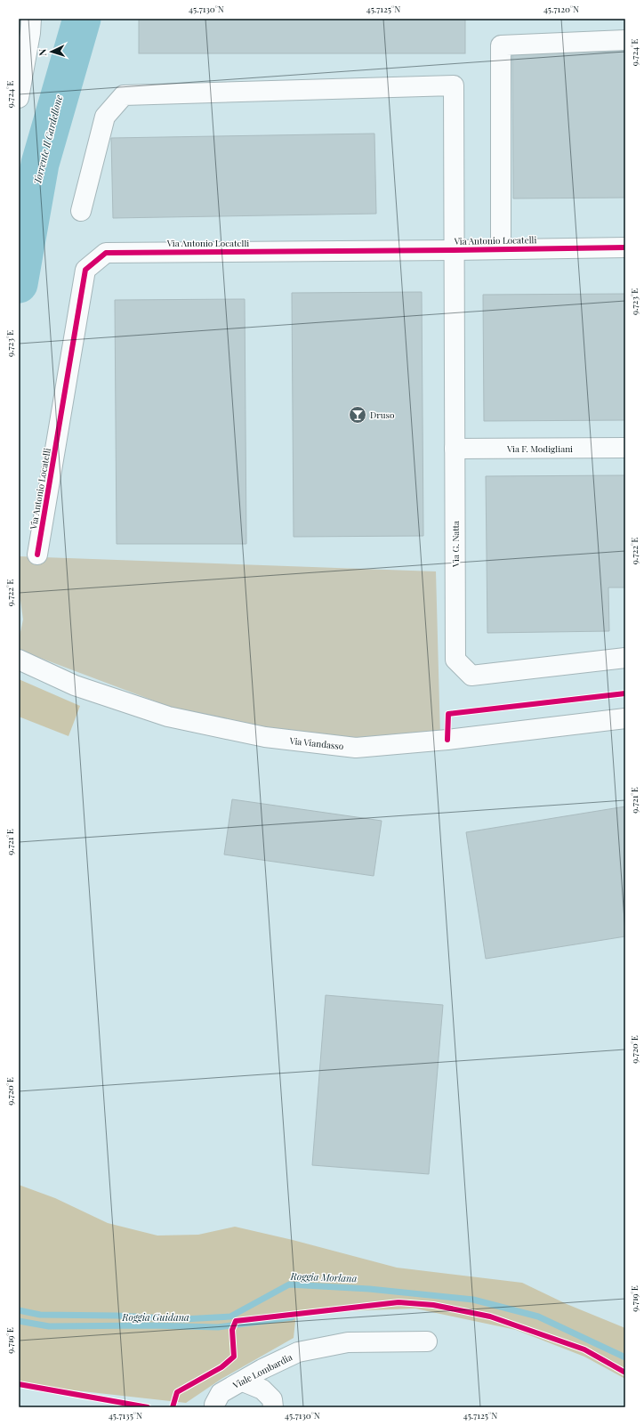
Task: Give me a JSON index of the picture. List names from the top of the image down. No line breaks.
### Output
{"streets":{"street":["Via Antonio Locatelli","Via F. Modigliani","Via G. Natta","Via Viandasso","Viale Lombardia"]},"crossings":[["Via Antonio Locatelli","Via G. Natta"],["Via F. Modigliani","Via G. Natta"]],"water":["Torrente Il Gardellone","Roggia Morlana","Roggia Guidana"],"places":{"bar":["Druso"]},"north":"left","coordinates":["45.7130°N","45.7125°N","45.7120°N","9.724°E","9.723°E","9.722°E","9.721°E","9.720°E","9.719°E","45.7135°N"]}
